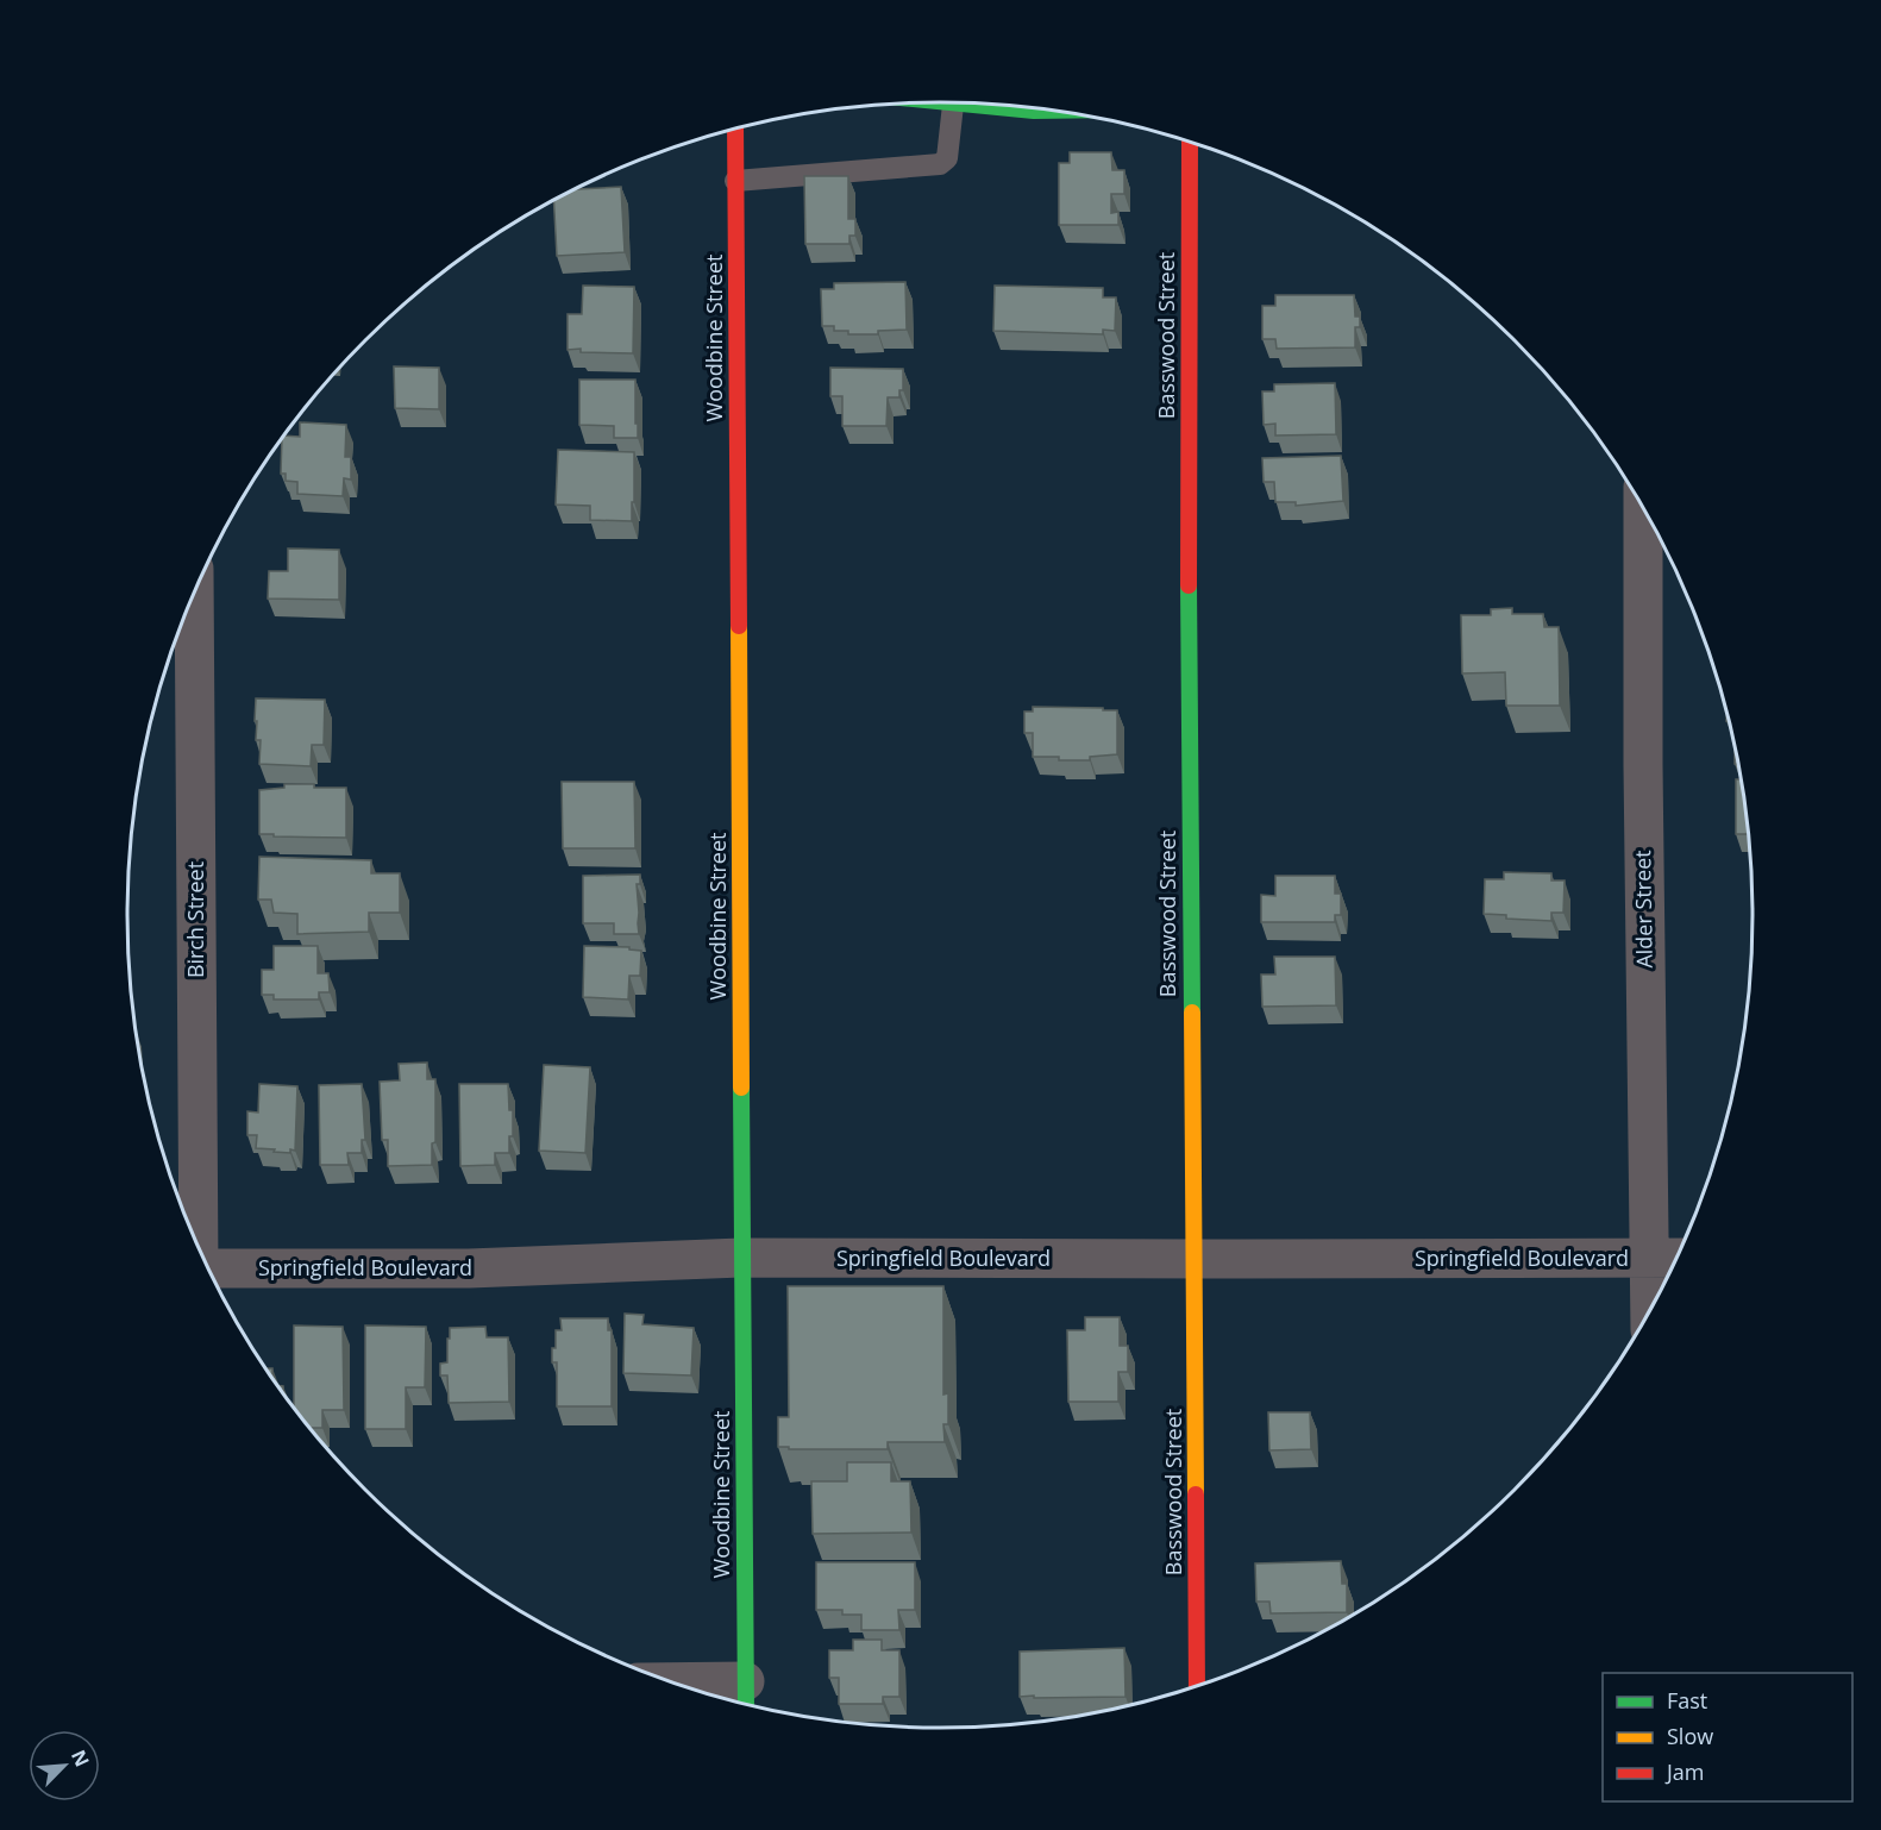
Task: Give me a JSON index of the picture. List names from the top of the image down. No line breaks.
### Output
{"streets":{"street":["Basswood Street","Woodbine Street","Alder Street","Birch Street","Springfield Boulevard"]},"crossings":[["Basswood Street","Springfield Boulevard"],["Woodbine Street","Springfield Boulevard"],["Alder Street","Springfield Boulevard"]],"legend":["Fast","Slow","Jam"],"north":"top right"}
